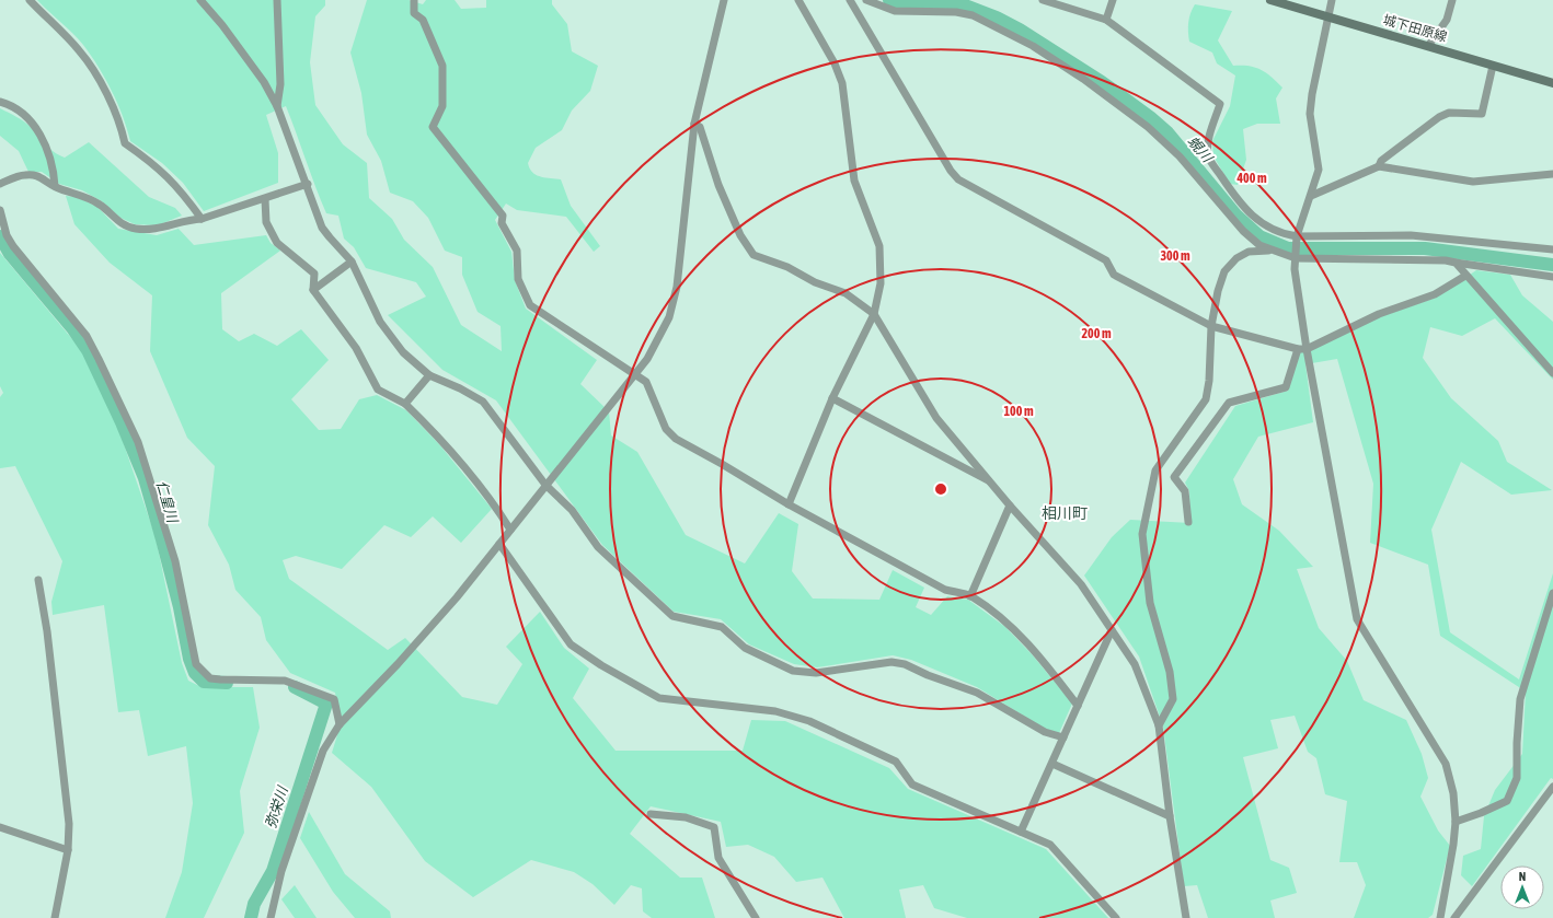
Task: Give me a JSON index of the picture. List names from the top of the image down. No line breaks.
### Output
{"streets":{"main road":["城下田原線"]},"districts":["相川町"],"water":["蜆川","仁皇川","弥栄川"],"north":"top","rings":["400 m","300 m","200 m","100 m"]}
